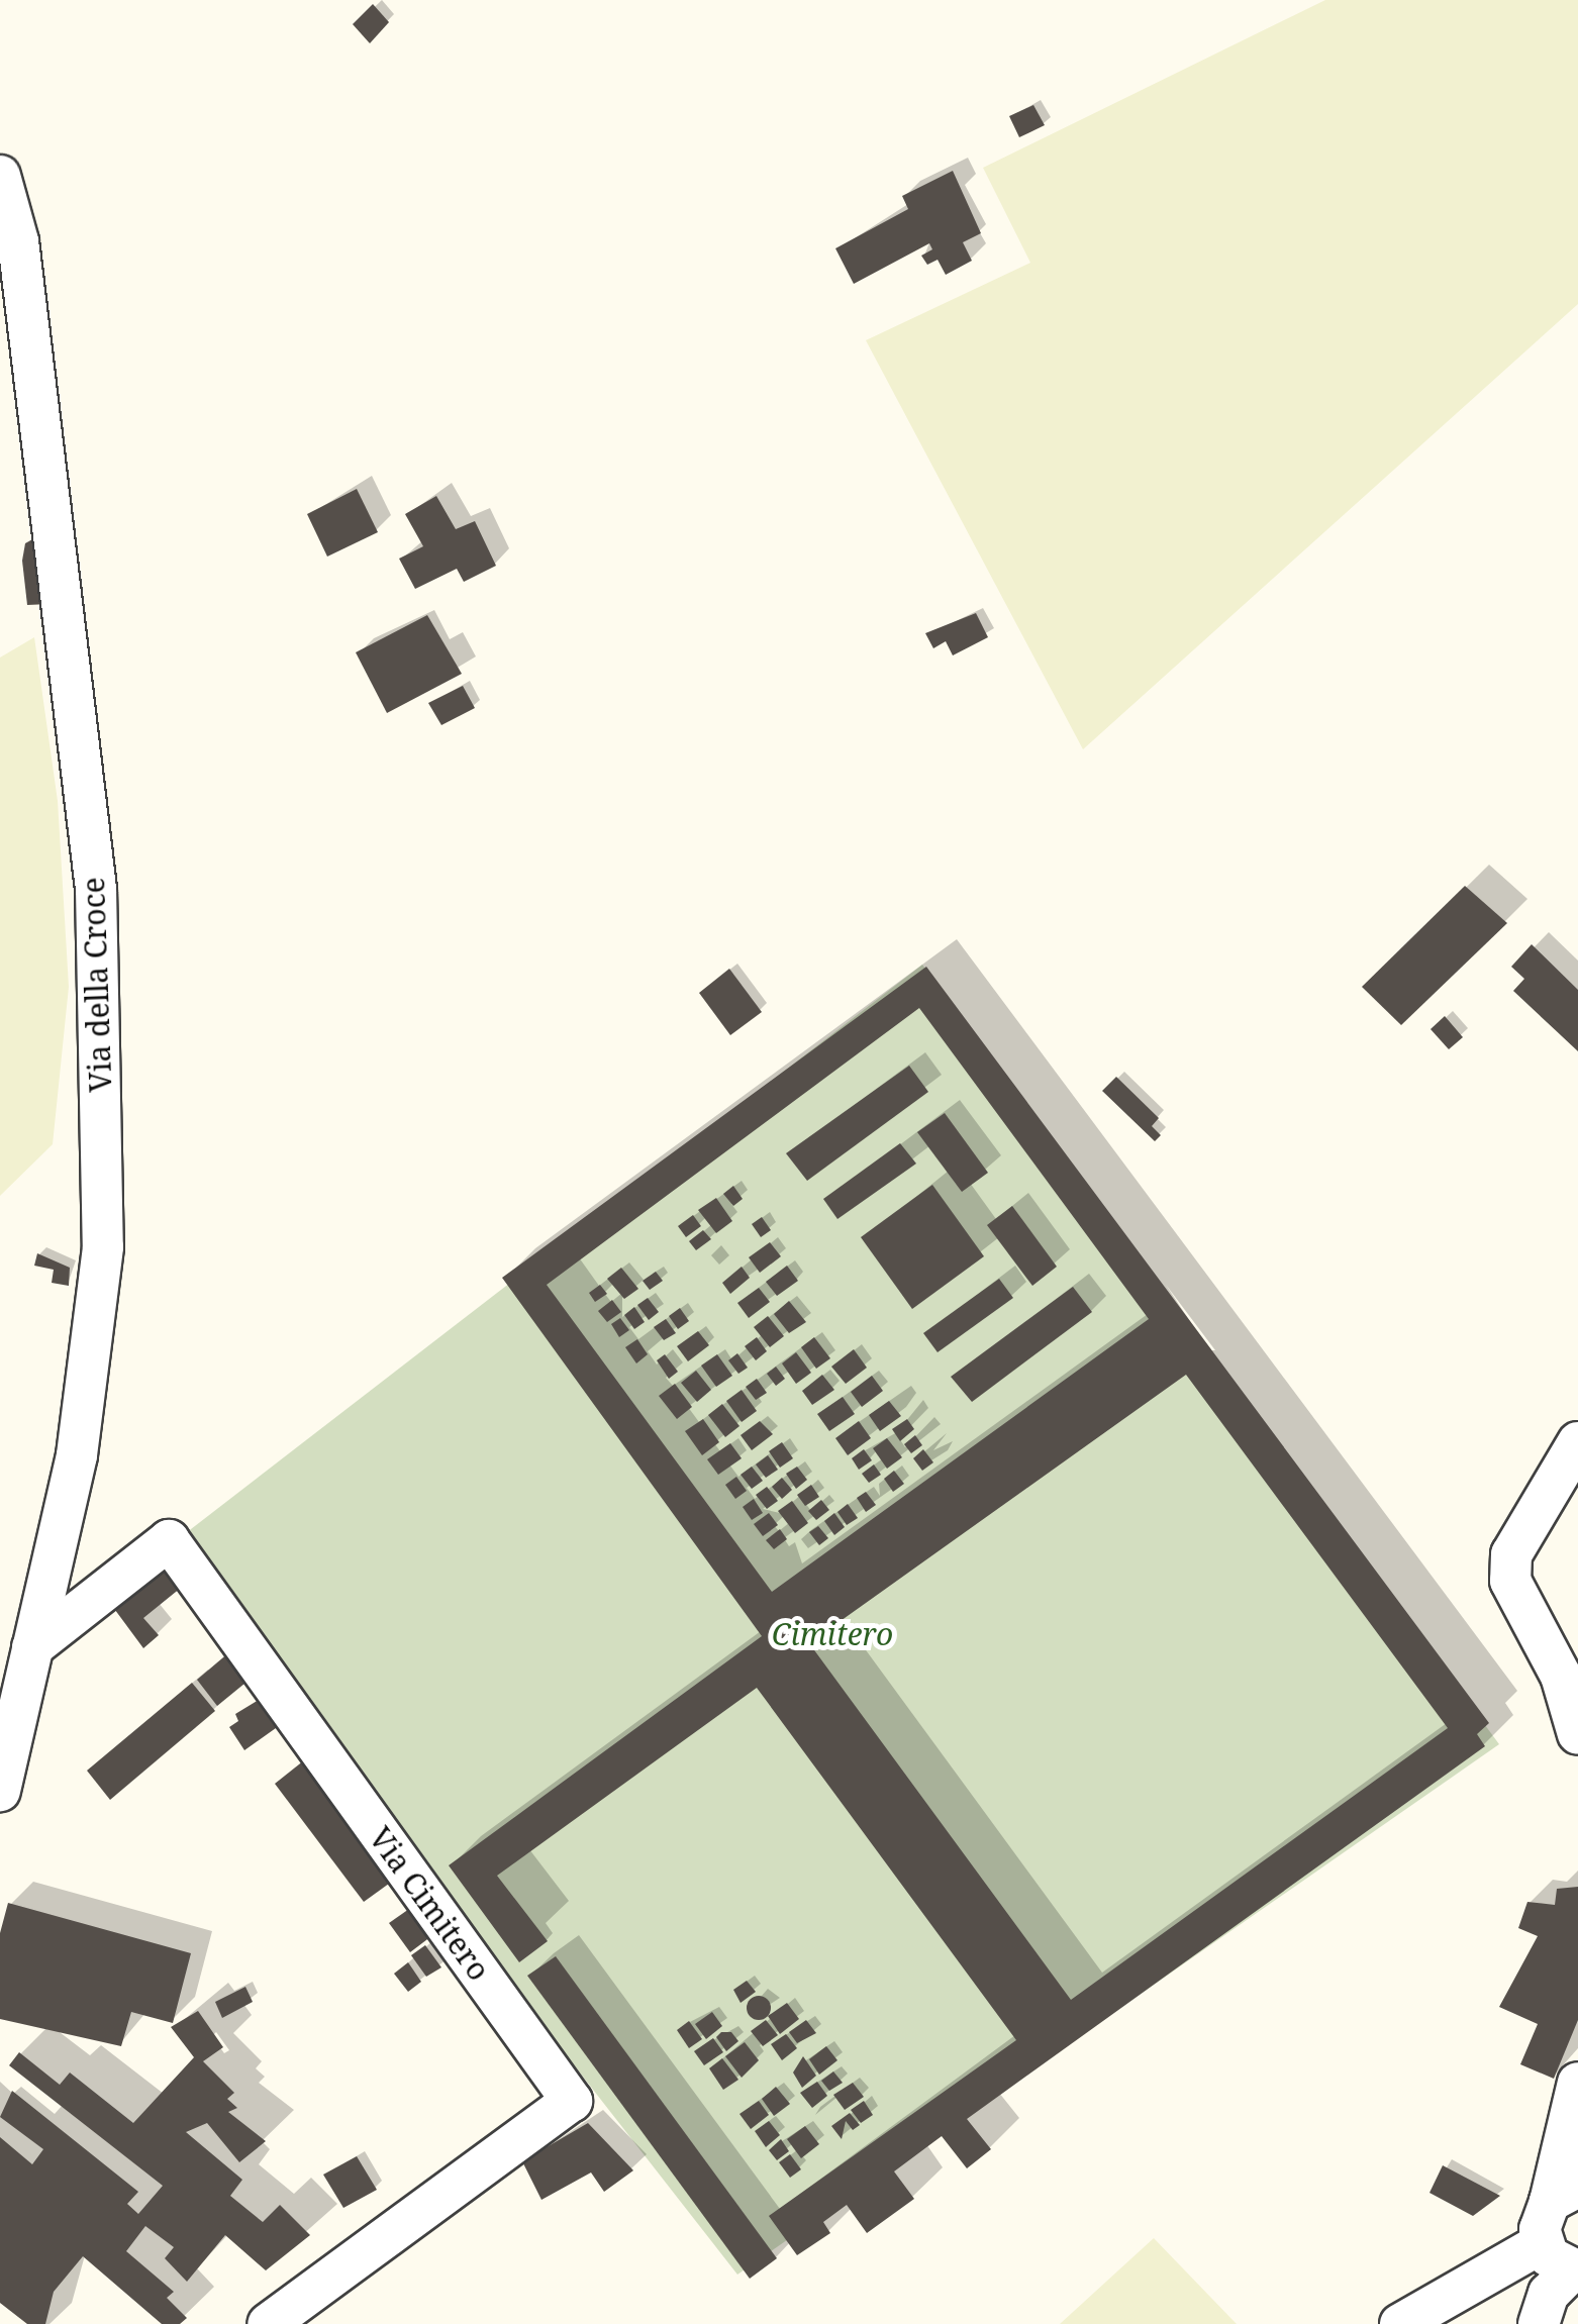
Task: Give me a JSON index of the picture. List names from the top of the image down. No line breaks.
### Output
{"streets":{"street":["Via della Croce","Via Cimitero"]},"crossings":[["Via della Croce","Via Cimitero"]],"parks":["Cimitero"]}
